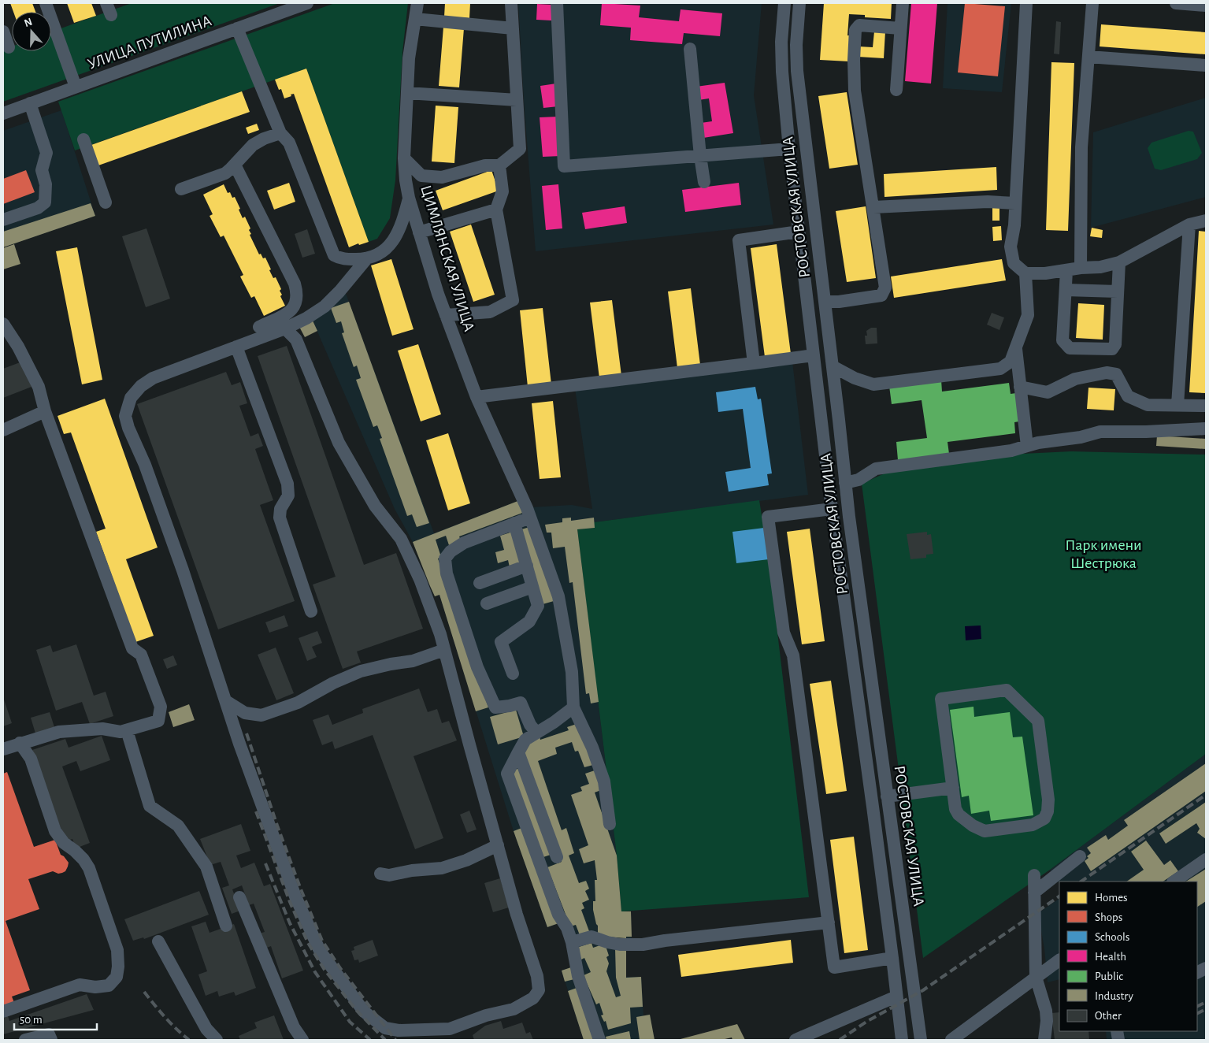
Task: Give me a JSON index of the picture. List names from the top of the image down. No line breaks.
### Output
{"streets":{"street":["УЛИЦА ПУТИЛИНА","РОСТОВСКАЯ УЛИЦА","ЦИМЛЯНСКАЯ УЛИЦА"]},"parks":["Парк имени Шестрюка"],"legend":["Homes","Shops","Schools","Health","Public","Industry","Other"],"scale_bar":"50 m","north":"top"}
